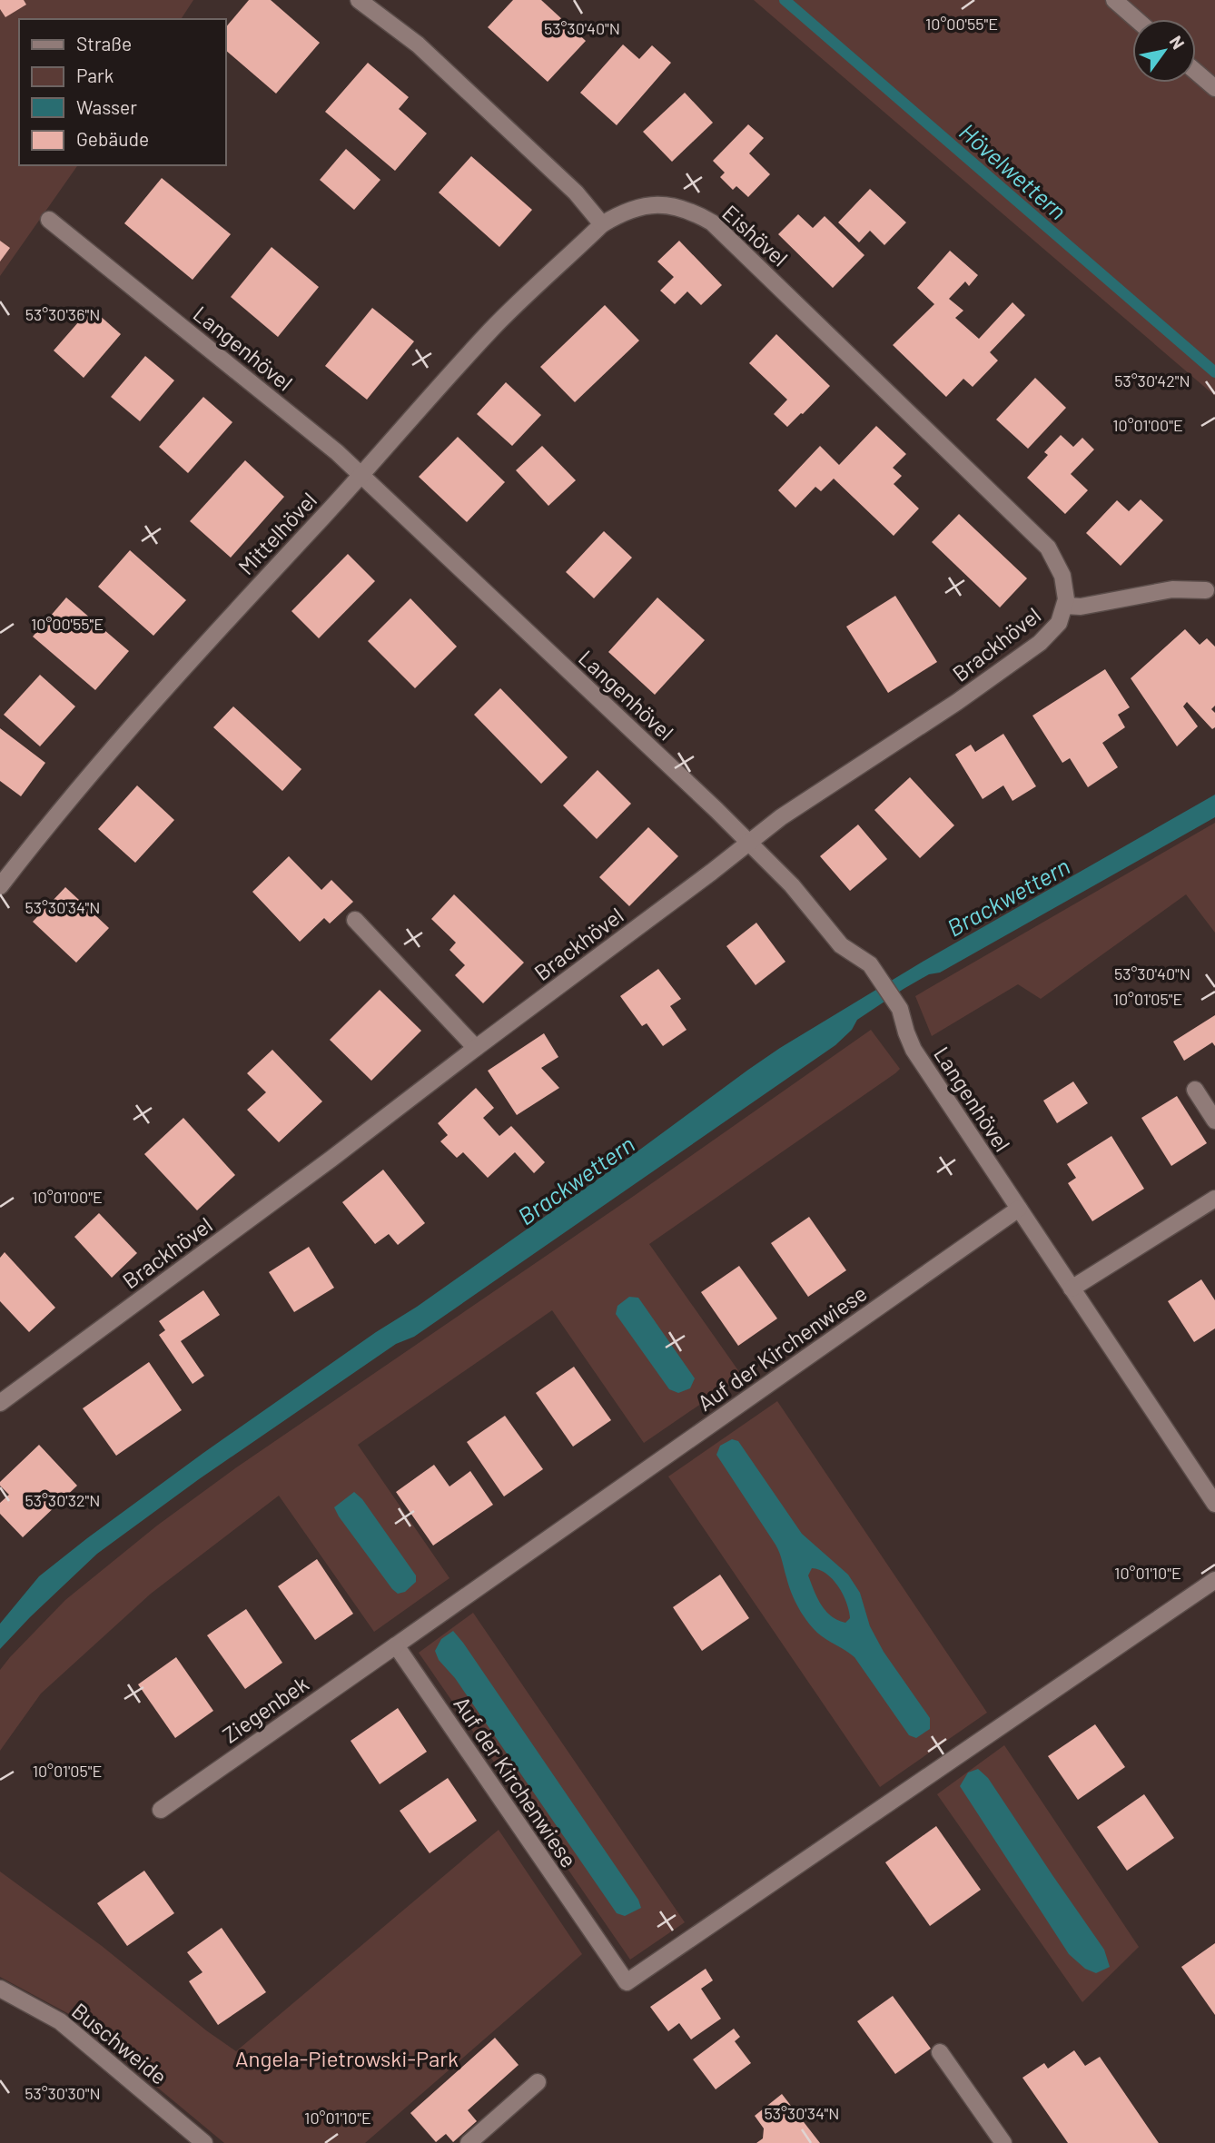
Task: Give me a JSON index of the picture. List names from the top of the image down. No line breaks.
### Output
{"streets":{"street":["Eishövel","Langenhövel","Mittelhövel","Brackhövel","Auf der Kirchenwiese","Ziegenbek","Buschweide"]},"crossings":[["Eishövel","Mittelhövel"],["Eishövel","Brackhövel"],["Langenhövel","Mittelhövel"],["Langenhövel","Brackhövel"],["Langenhövel","Auf der Kirchenwiese"],["Auf der Kirchenwiese","Ziegenbek"]],"water":["Hövelwettern","Brackwettern"],"parks":["Angela-Pietrowski-Park"],"legend":["Straße","Park","Wasser","Gebäude"],"north":"top right","coordinates":["10°00'55\"E","53°30'40\"N","53°30'36\"N","53°30'42\"N","10°01'00\"E","53°30'34\"N","10°01'05\"E","53°30'32\"N","10°01'10\"E","53°30'30\"N"]}
